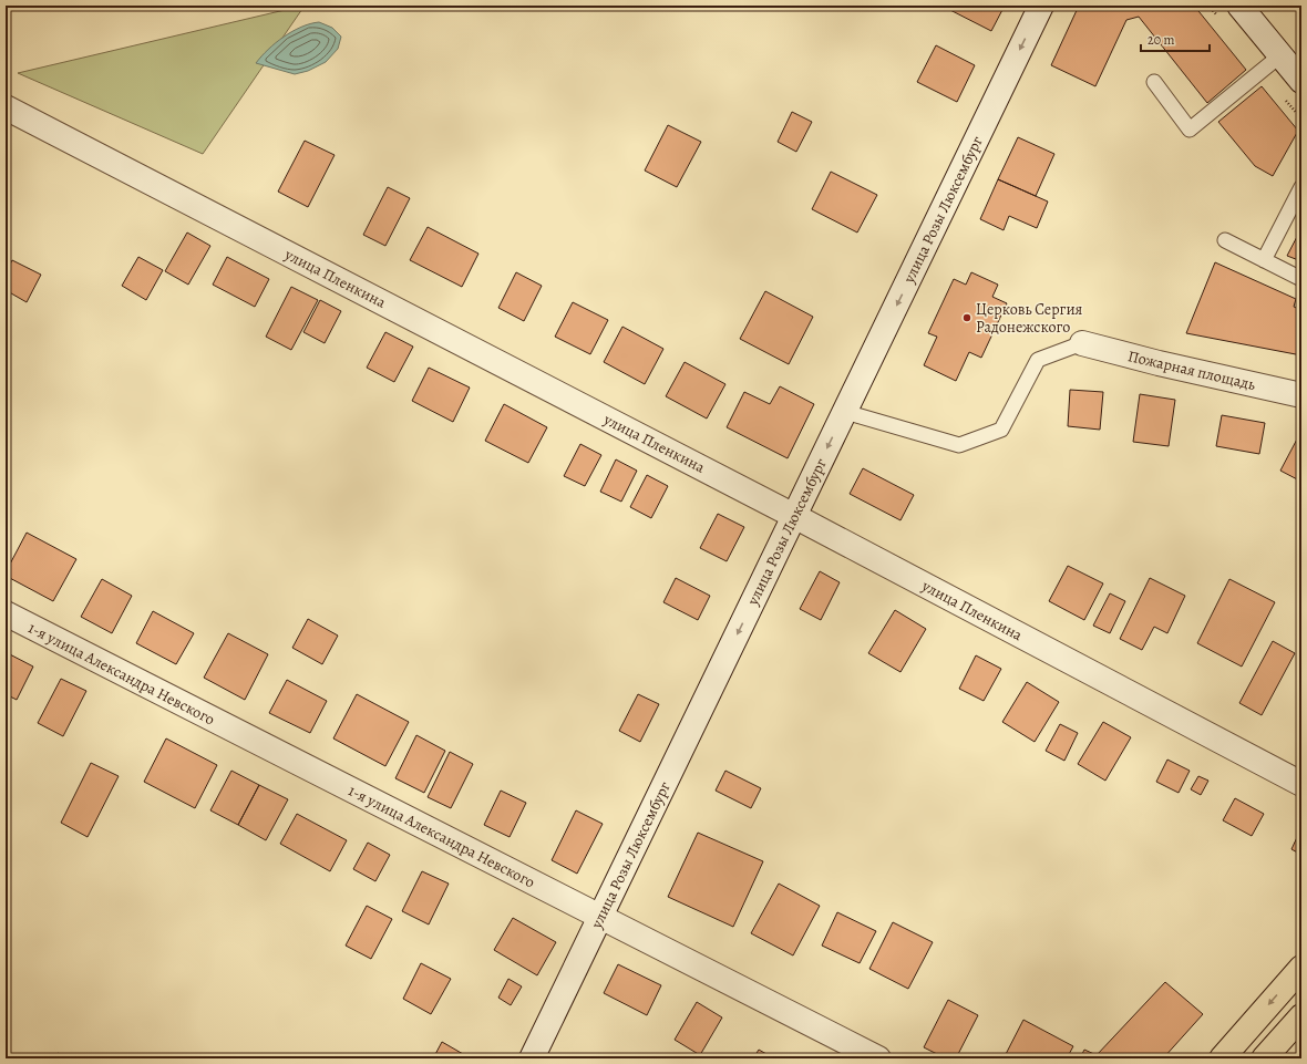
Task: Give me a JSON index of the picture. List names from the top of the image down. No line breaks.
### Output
{"streets":{"street":["улица Розы Люксембург","улица Пленкина","Пожарная площадь","1-я улица Александра Невского"]},"crossings":[["улица Розы Люксембург","улица Пленкина"],["улица Розы Люксембург","1-я улица Александра Невского"]],"one_way":["улица Розы Люксембург"],"places":["Церковь Сергия Радонежского"],"scale_bar":"20 m"}
